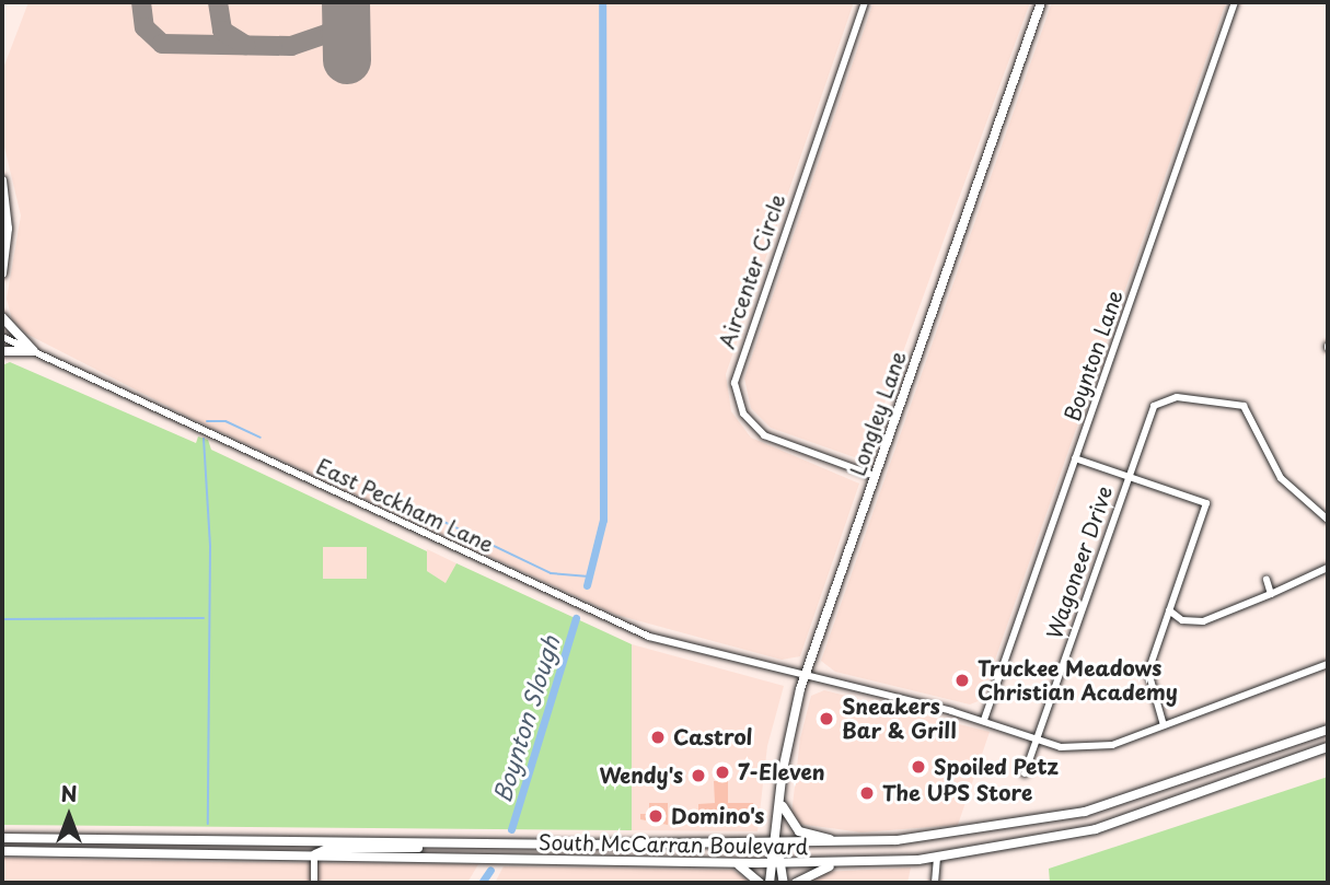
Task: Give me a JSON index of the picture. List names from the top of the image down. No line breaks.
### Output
{"streets":{"main road":["Longley Lane","South McCarran Boulevard"],"street":["Aircenter Circle","Boynton Lane","East Peckham Lane","Wagoneer Drive"]},"crossings":[["Aircenter Circle","Longley Lane"],["Boynton Lane","East Peckham Lane"],["Longley Lane","East Peckham Lane"],["Longley Lane","South McCarran Boulevard"],["East Peckham Lane","Wagoneer Drive"]],"water":["Boynton Slough"],"places":["Truckee Meadows Christian Academy","Sneakers Bar & Grill","Castrol","Spoiled Petz","7-Eleven","Wendy's","The UPS Store","Domino's"],"north":"top"}
